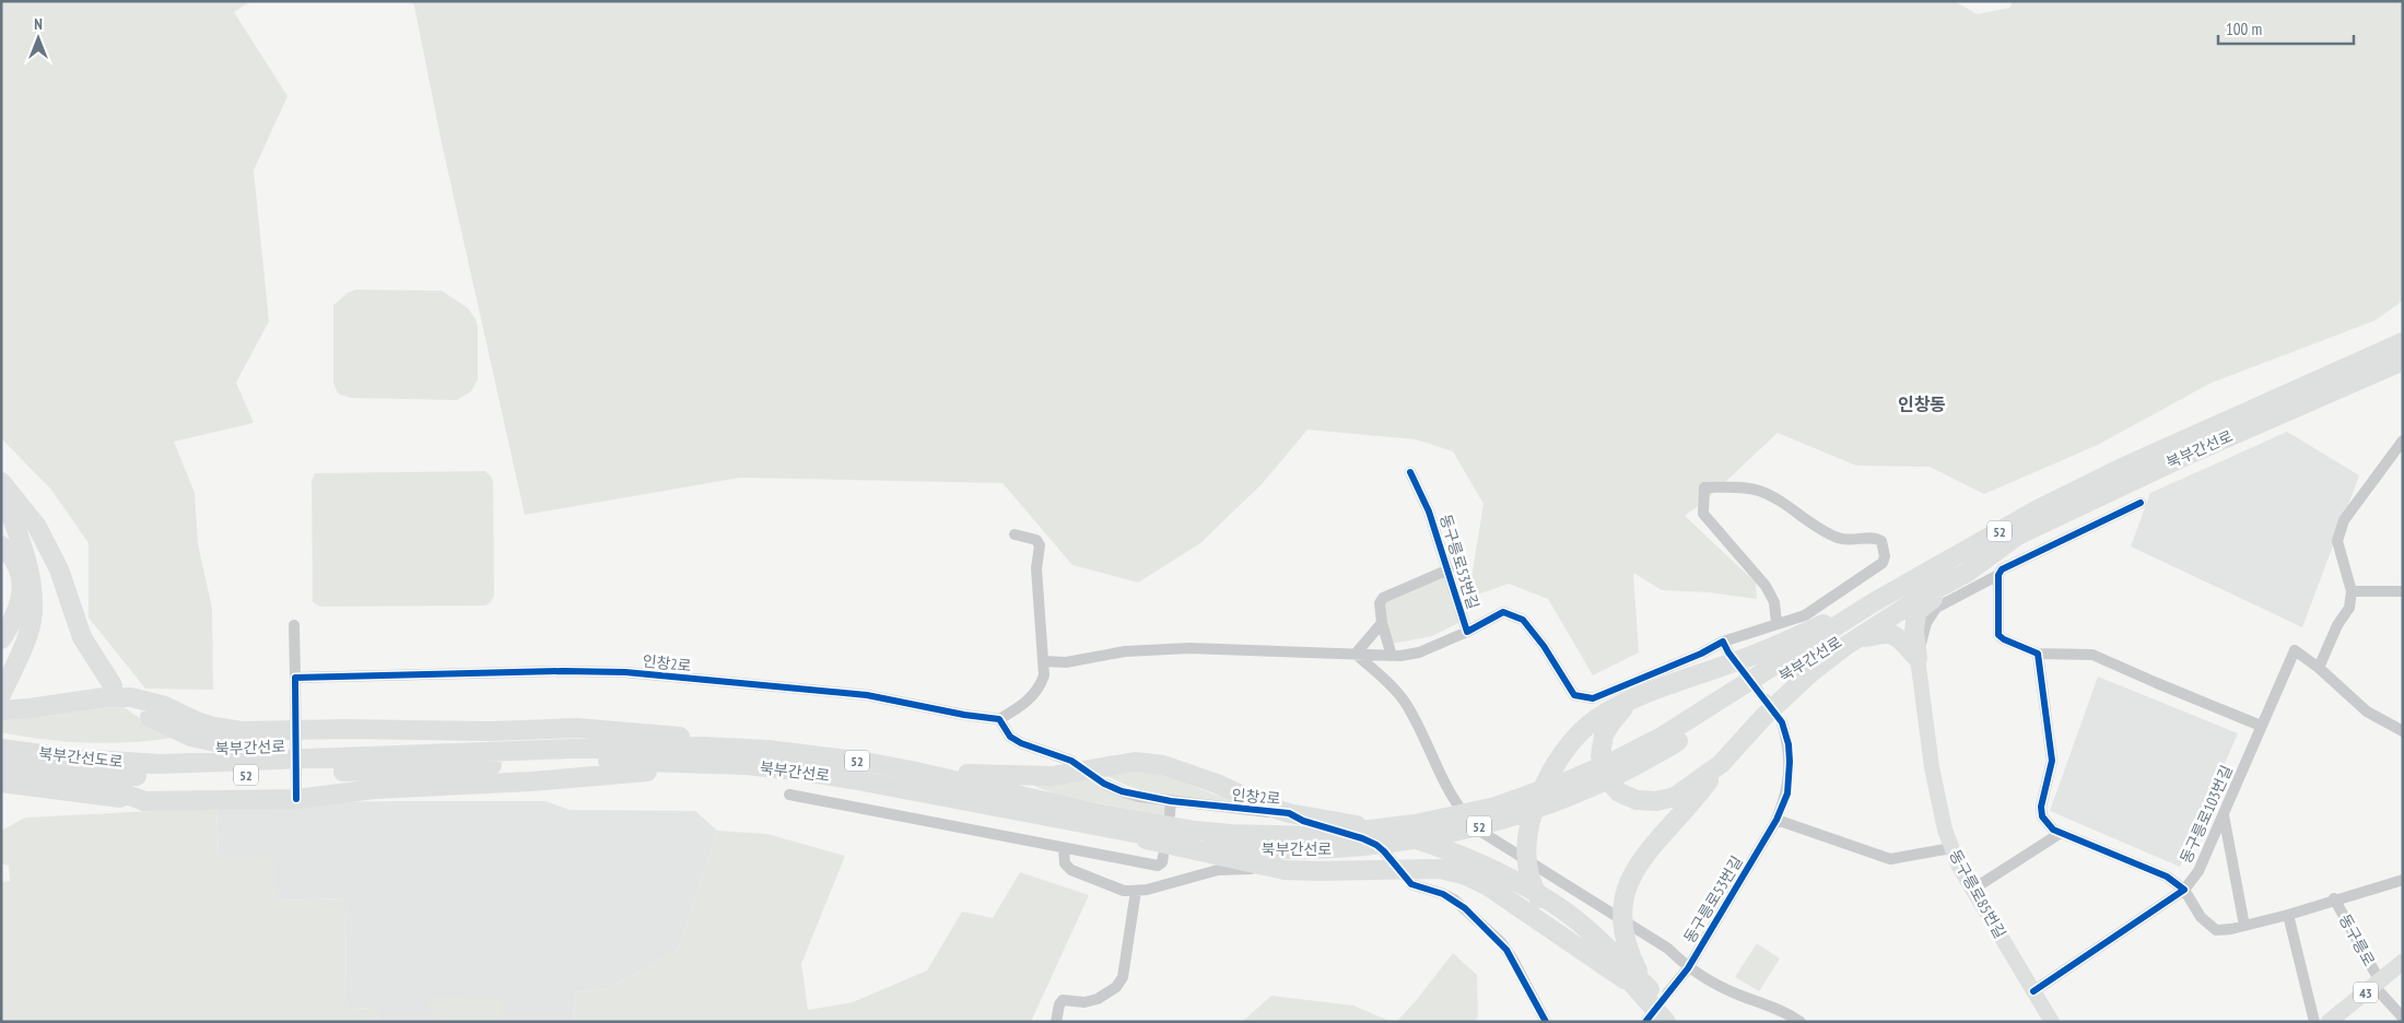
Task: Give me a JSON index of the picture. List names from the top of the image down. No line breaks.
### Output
{"streets":{"highway":["북부간선로","52","북부간선도로"],"main road":["동구릉로","43"],"street":["동구릉로53번길","인창2로","동구릉로103번길","동구릉로85번길"]},"crossings":[["북부간선로","북부간선도로"]],"districts":["인창동"],"scale_bar":"100 m","north":"top"}
